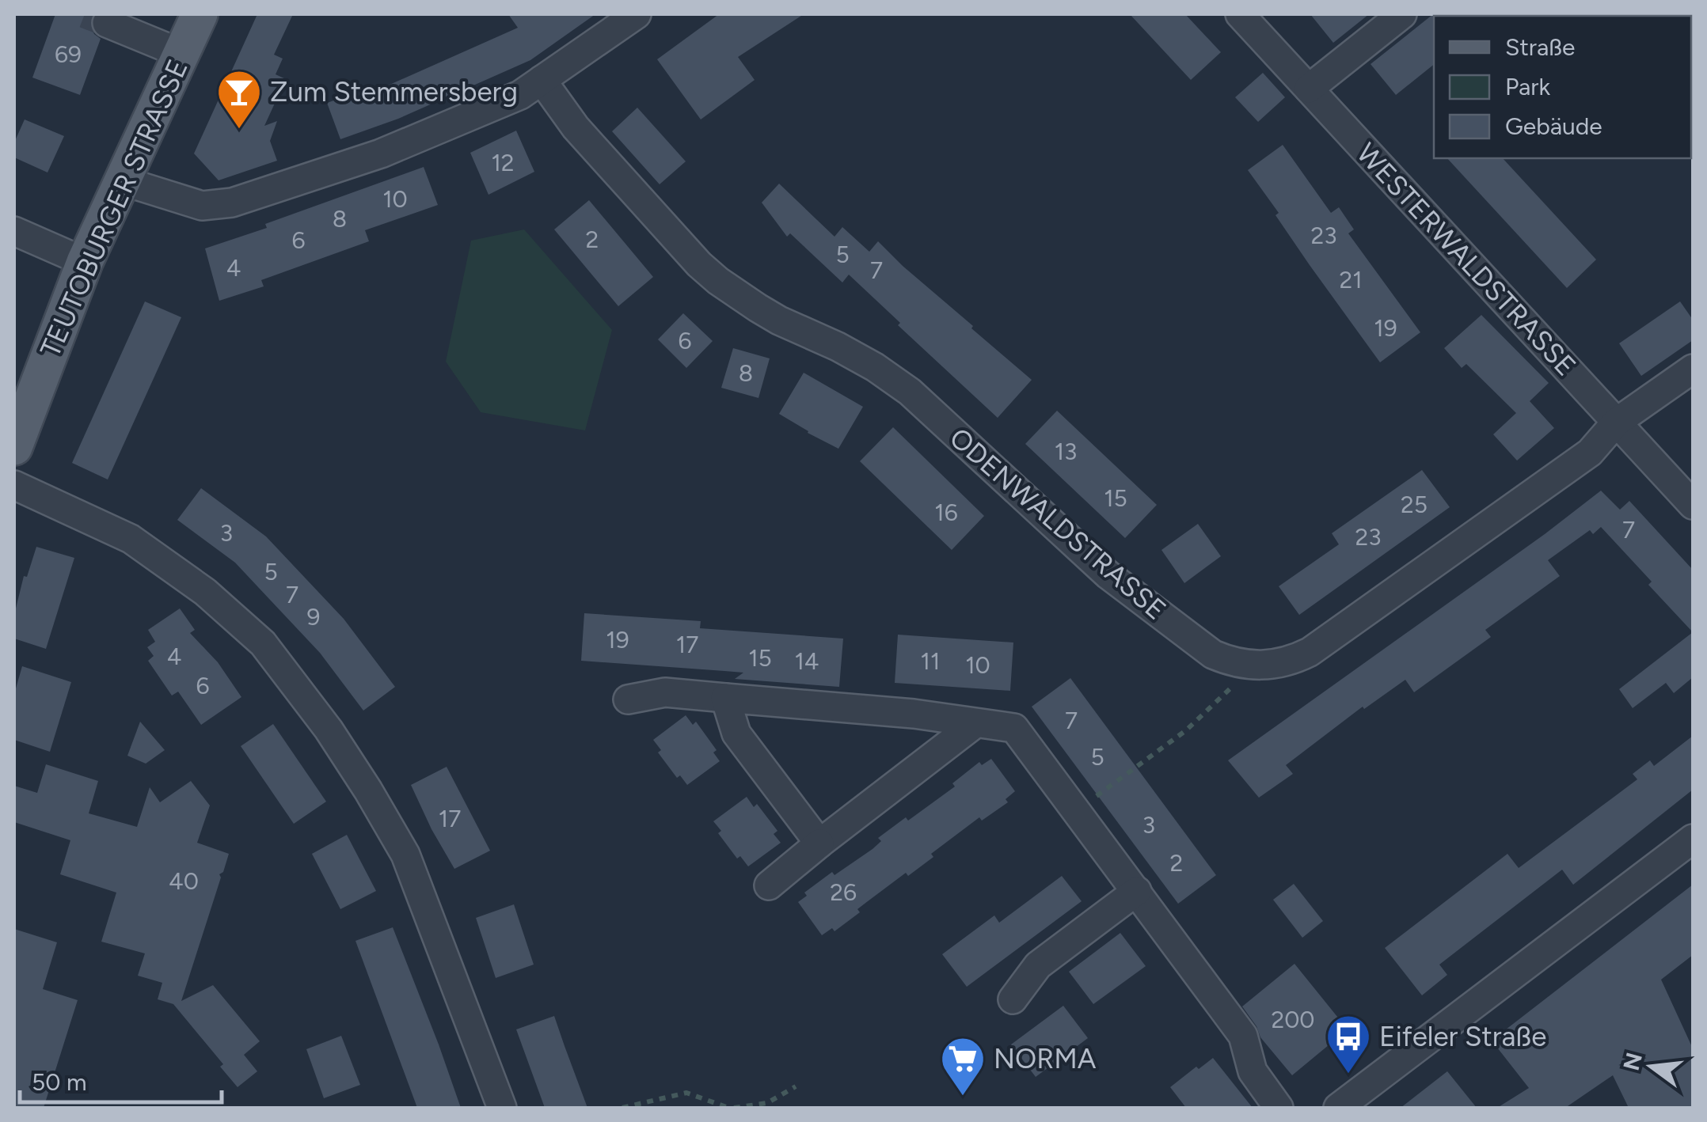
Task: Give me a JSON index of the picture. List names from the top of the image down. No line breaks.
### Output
{"streets":{"main road":["TEUTOBURGER STRASSE"],"street":["WESTERWALDSTRASSE","ODENWALDSTRASSE"]},"crossings":[["WESTERWALDSTRASSE","ODENWALDSTRASSE"]],"places":{"bar":["Zum Stemmersberg"],"bus stop":["Eifeler Straße"],"supermarket":["NORMA"]},"house_numbers":["69","12","10","8","23","2","6","5","4","7","21","19","6","8","13","15","25","16","7","3","23","5","7","9","19","17","4","15","14","11","10","6","7","5","17","3","2","40","26","200"],"legend":["Straße","Park","Gebäude"],"scale_bar":"50 m","north":"left"}
